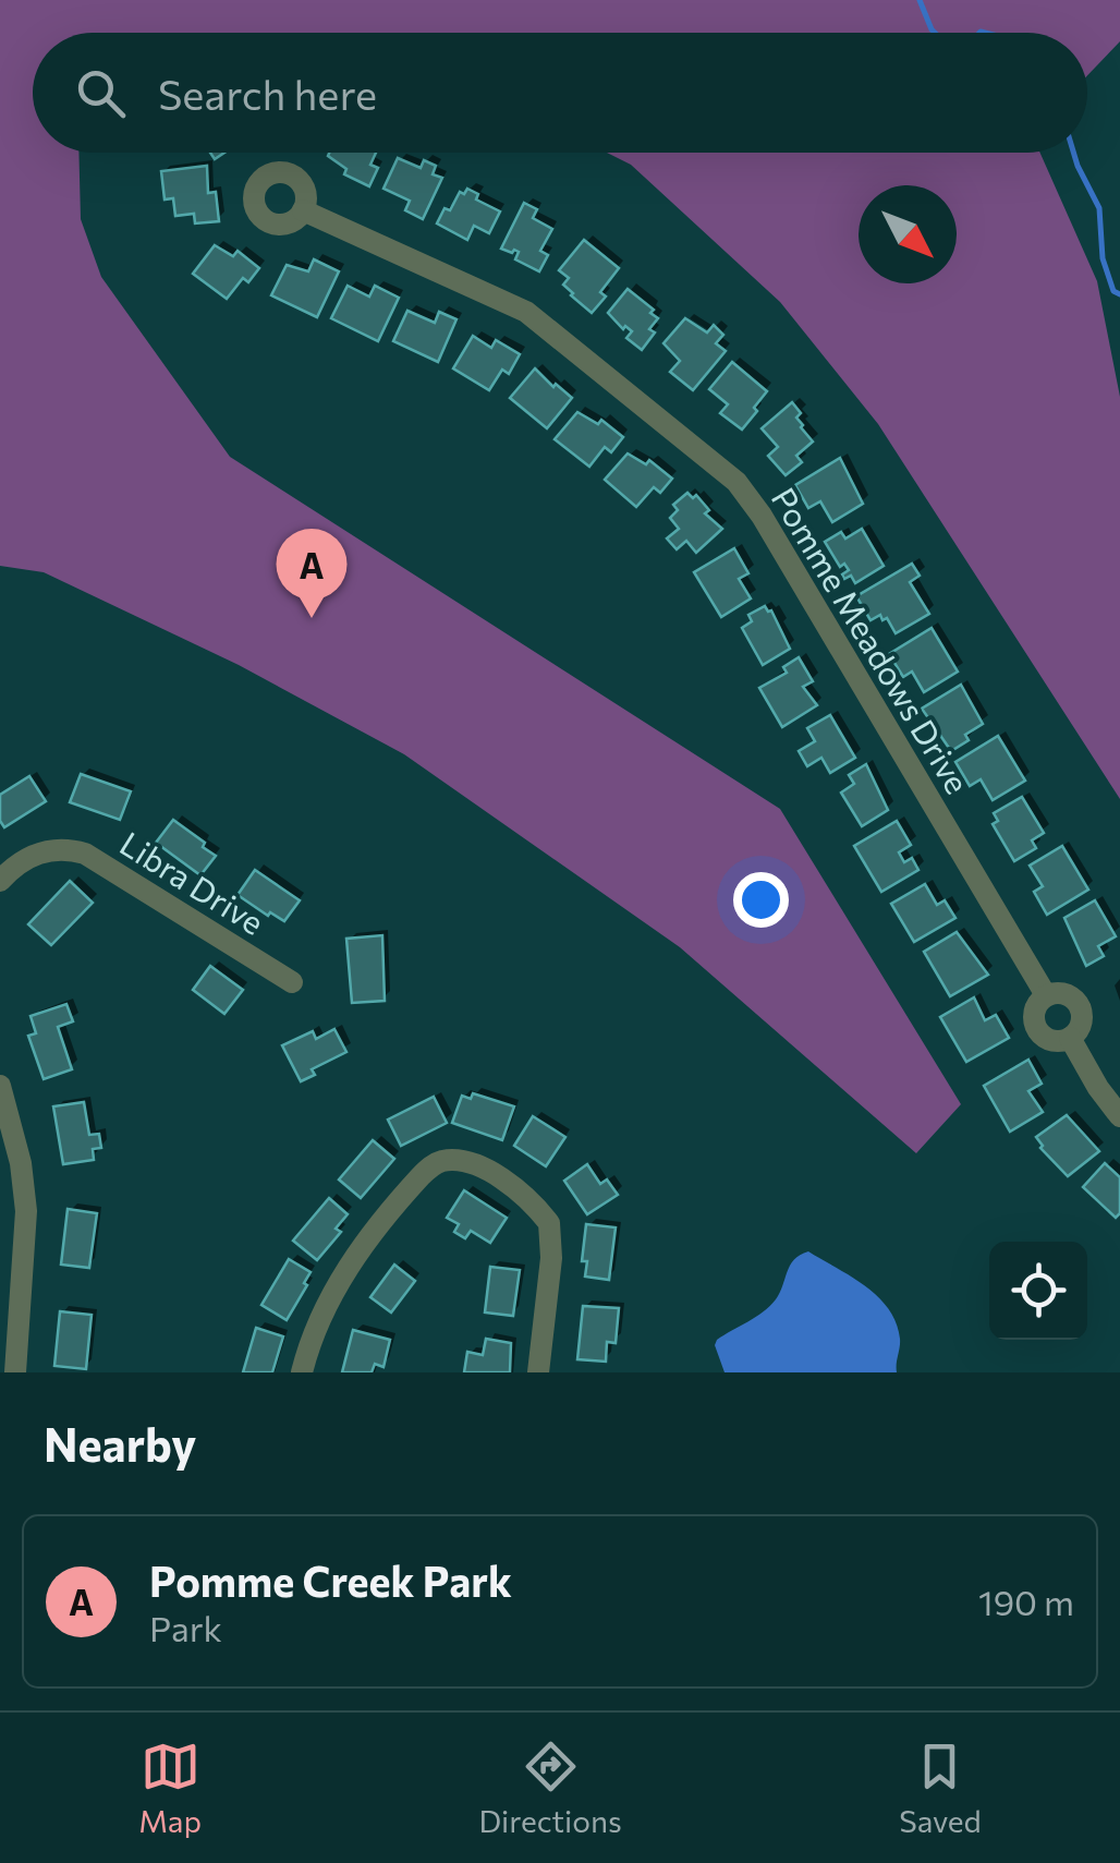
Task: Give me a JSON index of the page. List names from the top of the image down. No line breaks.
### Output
{"streets":{"street":["Pomme Meadows Drive","Libra Drive"]},"north":"bottom right","page":{"search":"Search here","pins":"A","heading":"Nearby","list":[{"mark":"A","name":"Pomme Creek Park","note":"Park","value":"190 m"}],"nav":["Map","Directions","Saved"]}}
